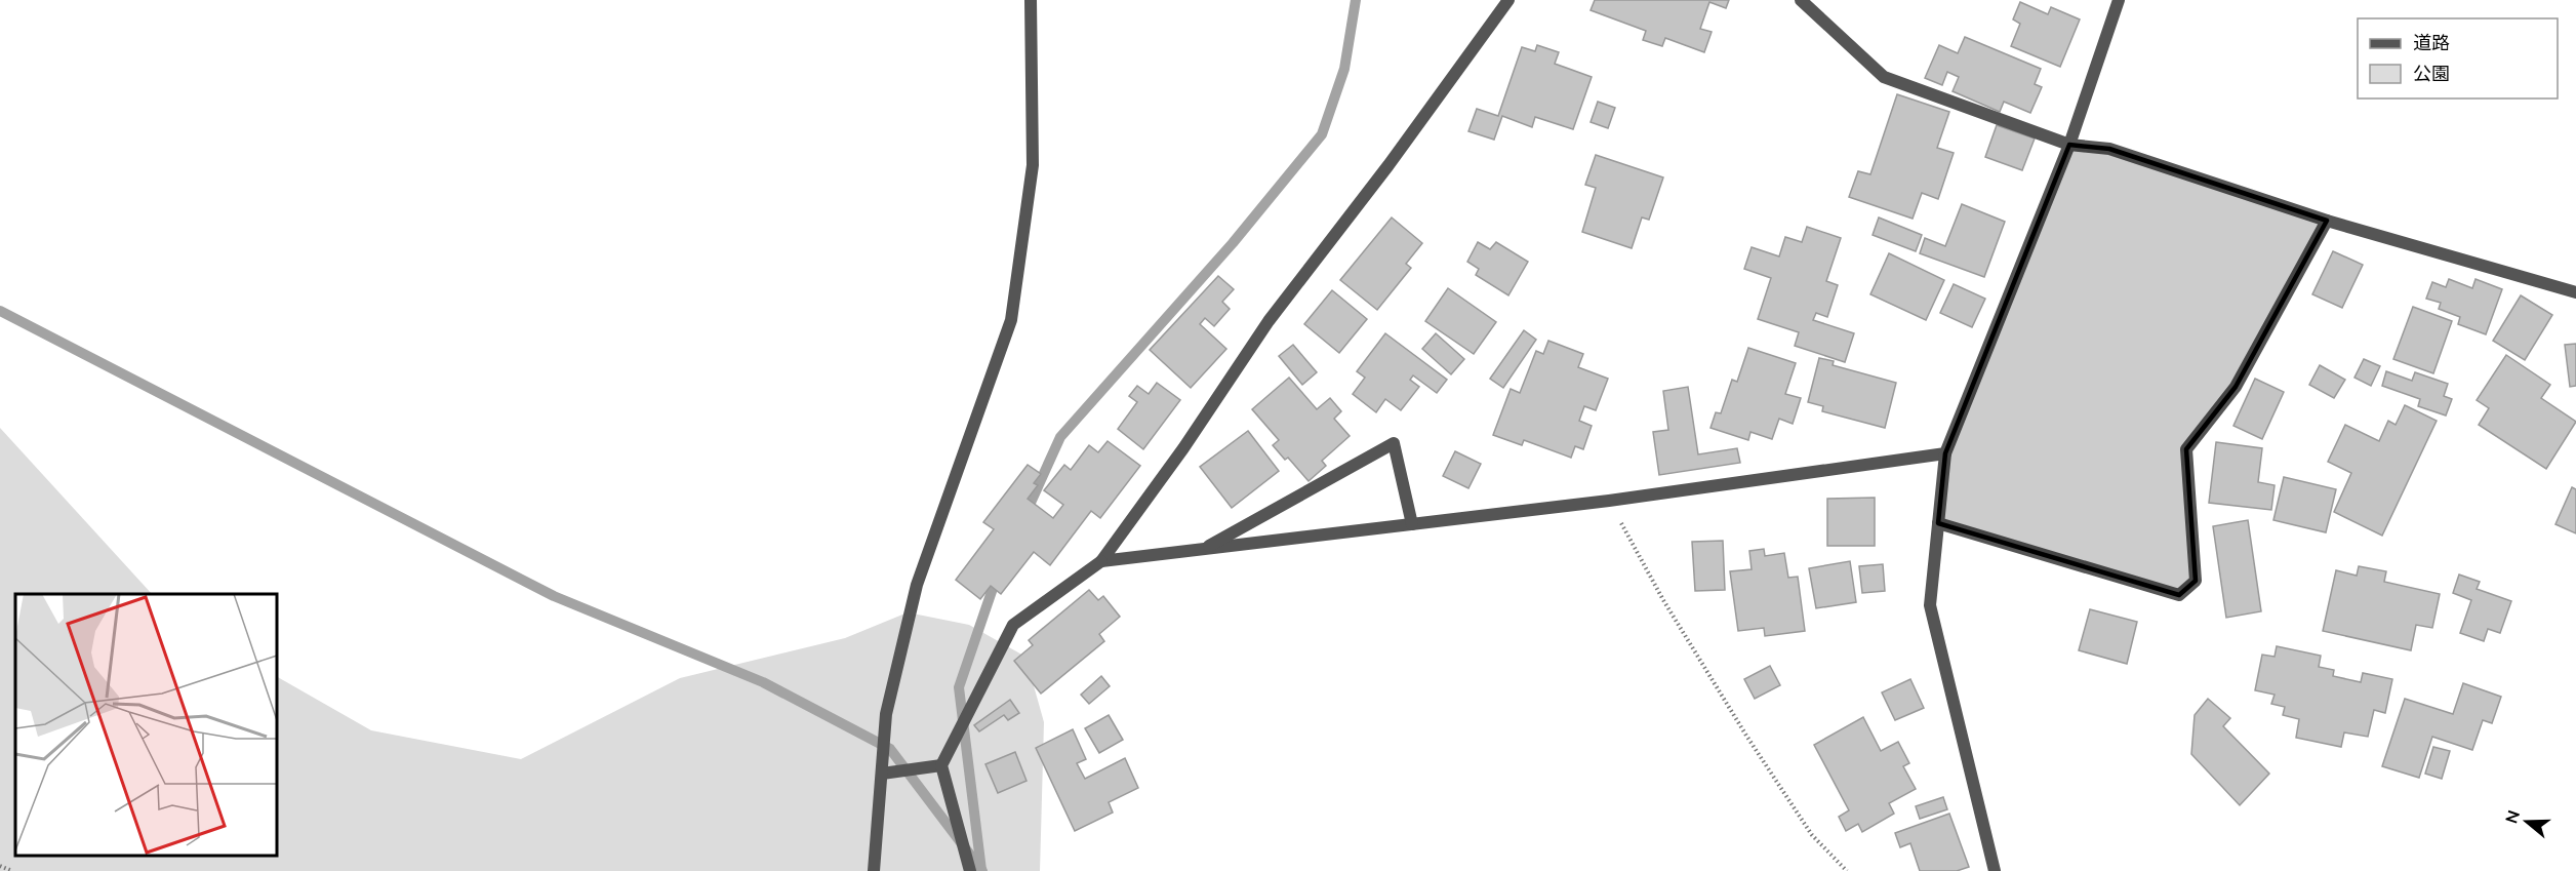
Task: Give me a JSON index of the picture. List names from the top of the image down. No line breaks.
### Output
{"legend":["道路","公園"],"north":"left"}
